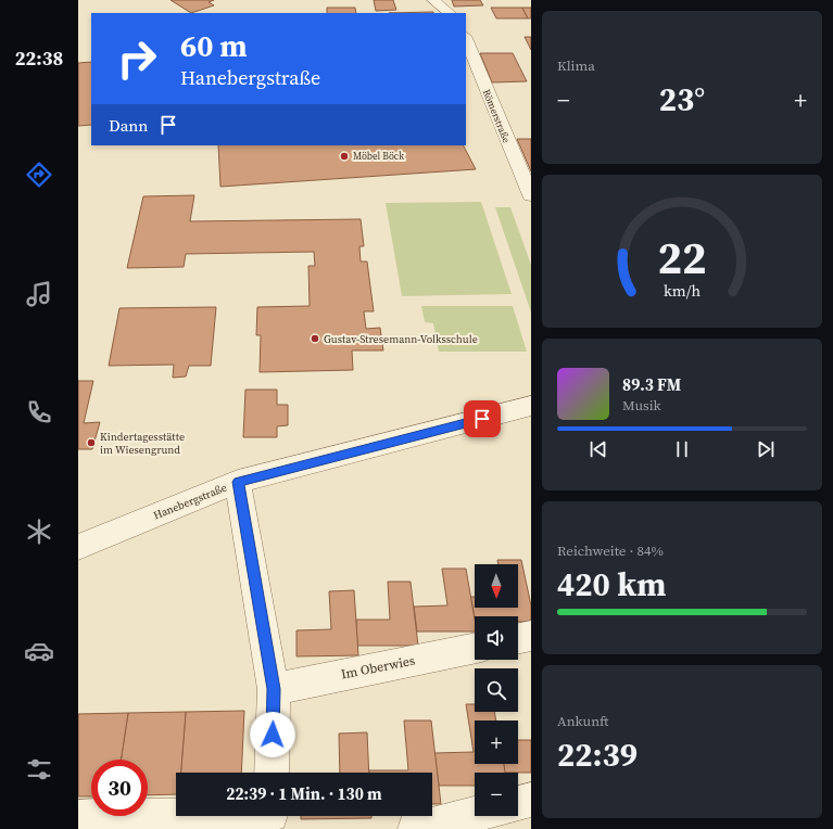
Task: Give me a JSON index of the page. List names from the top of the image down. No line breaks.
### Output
{"streets":{"street":["Römerstraße","Hanebergstraße","Im Oberwies"]},"places":["Möbel Böck","Gustav-Stresemann-Volksschule","Kindertagesstätte im Wiesengrund"],"north":"bottom","page":{"tabs":"22:38","tile":["Klima",["Reichweite · 84%","420 km"],["Ankunft","22:39"]],"turn":["60 m","Hanebergstraße"],"heat":["−","23°","+"],"then":"Dann","song":["89.3 FM","Musik"],"map_buttons":["+","−"],"limit":"30","trip":"22:39 · 1 Min. · 130 m","gauge":["22","km/h"]}}
